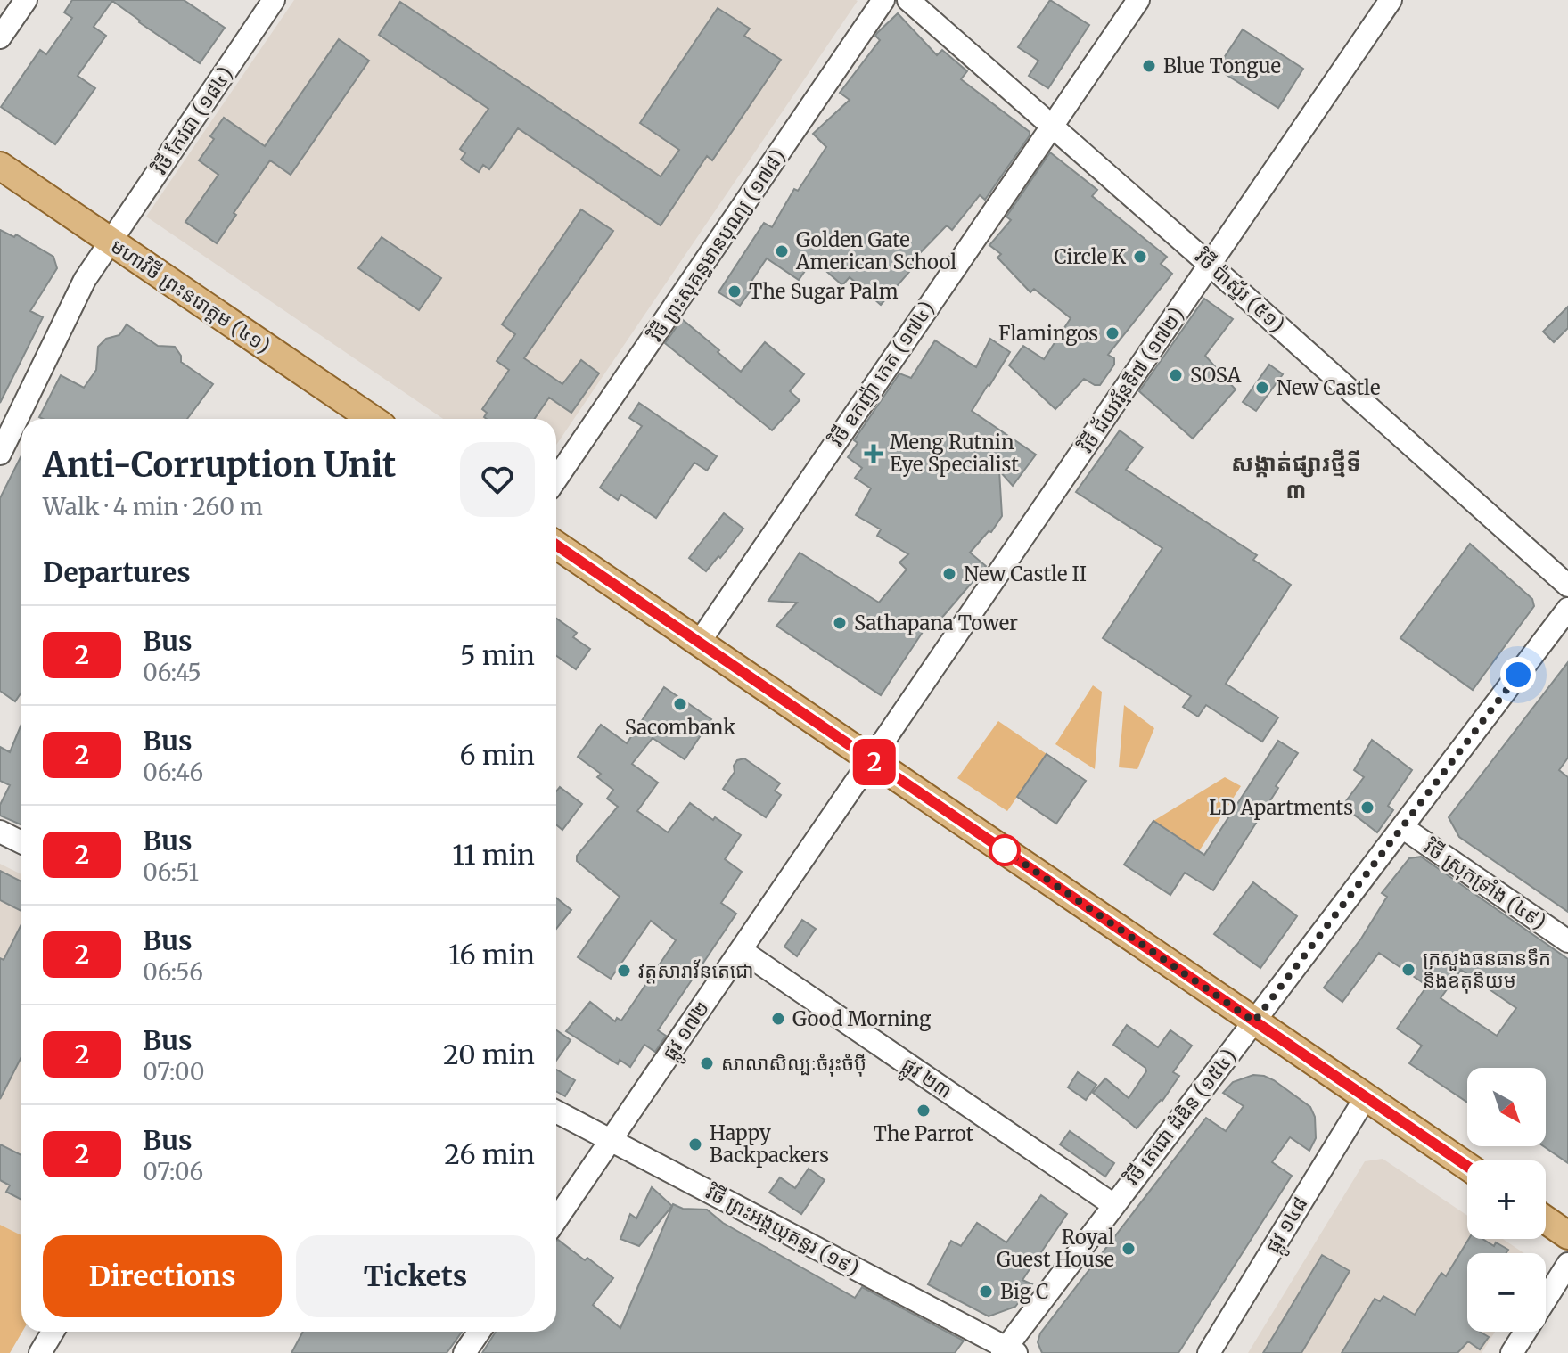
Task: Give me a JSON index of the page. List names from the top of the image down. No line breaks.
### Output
{"streets":{"main road":["មហាវិថី ព្រះនរោត្តម (៤១)"],"street":["វិថី កែវជា (១៨៤)","វិថី ព្រះសុគន្ធមានបុណ្យ (១៧៨)","វិថី ប៉ាស្ទ័រ (៥១)","វិថី ឧកញ៉ា កេត (១៧៤)","វិថី ជ័យវរ្ម័នទី៧ (១៧២)","វិថី ស្រុកទ្រាំង (៤៩)","ផ្លូវ ១៧២","ផ្លូវ ២៣","វិថី តេជោ ដំឌិន (១៥៤)","ផ្លូវ ១៤៨","វិថី ព្រះអង្គយុគន្ធរ (១៩)"]},"crossings":[["វិថី កែវជា (១៨៤)","មហាវិថី ព្រះនរោត្តម (៤១)"],["វិថី ប៉ាស្ទ័រ (៥១)","វិថី ឧកញ៉ា កេត (១៧៤)"],["វិថី ប៉ាស្ទ័រ (៥១)","វិថី ជ័យវរ្ម័នទី៧ (១៧២)"],["វិថី ជ័យវរ្ម័នទី៧ (១៧២)","ផ្លូវ ១៧២"],["វិថី ស្រុកទ្រាំង (៤៩)","វិថី តេជោ ដំឌិន (១៥៤)"],["ផ្លូវ ១៧២","ផ្លូវ ២៣"],["ផ្លូវ ១៧២","វិថី ព្រះអង្គយុគន្ធរ (១៩)"],["ផ្លូវ ២៣","វិថី តេជោ ដំឌិន (១៥៤)"],["វិថី តេជោ ដំឌិន (១៥៤)","វិថី ព្រះអង្គយុគន្ធរ (១៩)"]],"districts":["សង្កាត់ផ្សារថ្មីទី ៣"],"places":{"other":["Blue Tongue","Golden Gate American School","Circle K","The Sugar Palm","Flamingos","SOSA","New Castle","New Castle II","Sathapana Tower","Sacombank","LD Apartments","ក្រសួងធនធានទឹក និងឧតុនិយម","វត្តសារាវ័នតេជោ","Good Morning","សាលាសិល្បៈចំរុះចំប៉ី","The Parrot","Happy Backpackers","Royal Guest House","Big C"],"health":["Meng Rutnin Eye Specialist"]},"lines":["bus line 2"],"north":"bottom right","page":{"on_map":"2","heading":[["Anti-Corruption Unit","Walk · 4 min · 260 m"],"Departures"],"list":[{"mark":"2","name":"Bus","note":"06:45","value":"5 min"},{"mark":"2","name":"Bus","note":"06:46","value":"6 min"},{"mark":"2","name":"Bus","note":"06:51","value":"11 min"},{"mark":"2","name":"Bus","note":"06:56","value":"16 min"},{"mark":"2","name":"Bus","note":"07:00","value":"20 min"},{"mark":"2","name":"Bus","note":"07:06","value":"26 min"}],"map_buttons":["+","−"],"buttons":["Directions","Tickets"]}}
